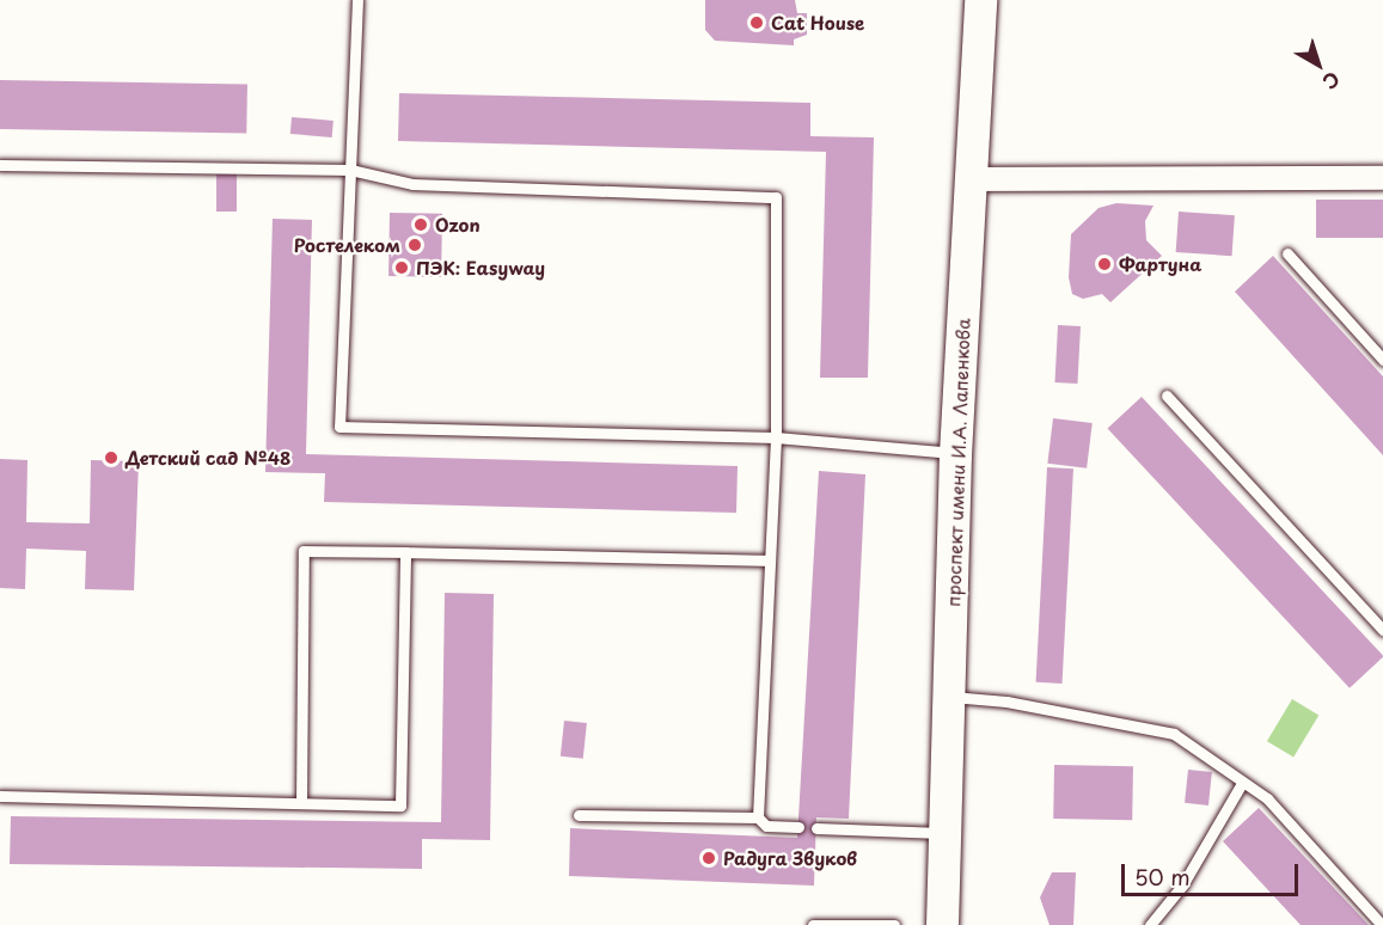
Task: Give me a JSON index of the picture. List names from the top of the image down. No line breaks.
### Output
{"streets":{"main road":["проспект имени И.А. Лапенкова"]},"places":["Cat House","Ozon","Ростелеком","Фартуна","ПЭК: Easyway","Детский сад №48","Радуга Звуков"],"scale_bar":"50 m","north":"bottom right"}
